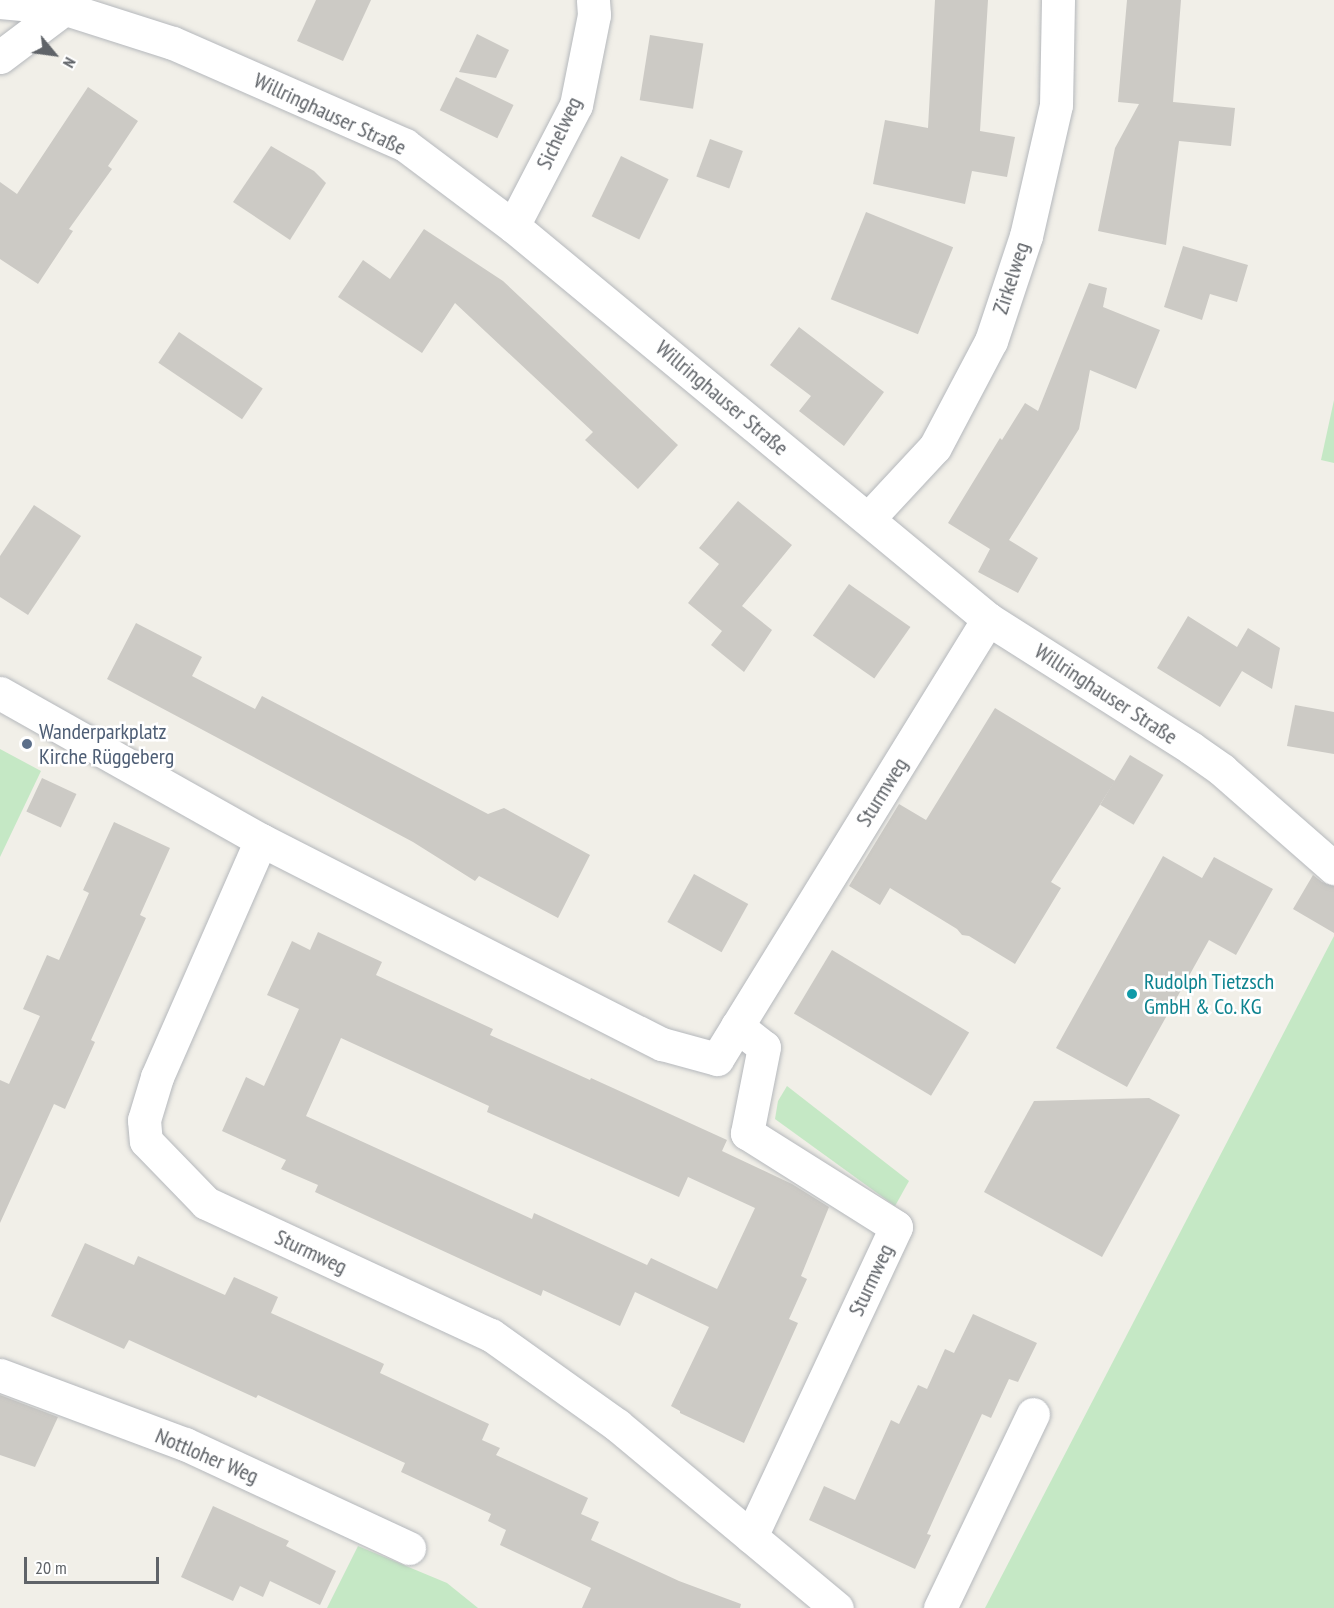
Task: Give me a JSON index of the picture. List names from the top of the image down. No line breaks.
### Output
{"streets":{"street":["Willringhauser Straße","Sichelweg","Zirkelweg","Sturmweg","Nottloher Weg"]},"crossings":[["Willringhauser Straße","Sichelweg"],["Willringhauser Straße","Zirkelweg"],["Willringhauser Straße","Sturmweg"]],"places":["Wanderparkplatz Kirche Rüggeberg","Rudolph Tietzsch GmbH & Co. KG"],"scale_bar":"20 m","north":"bottom right"}
